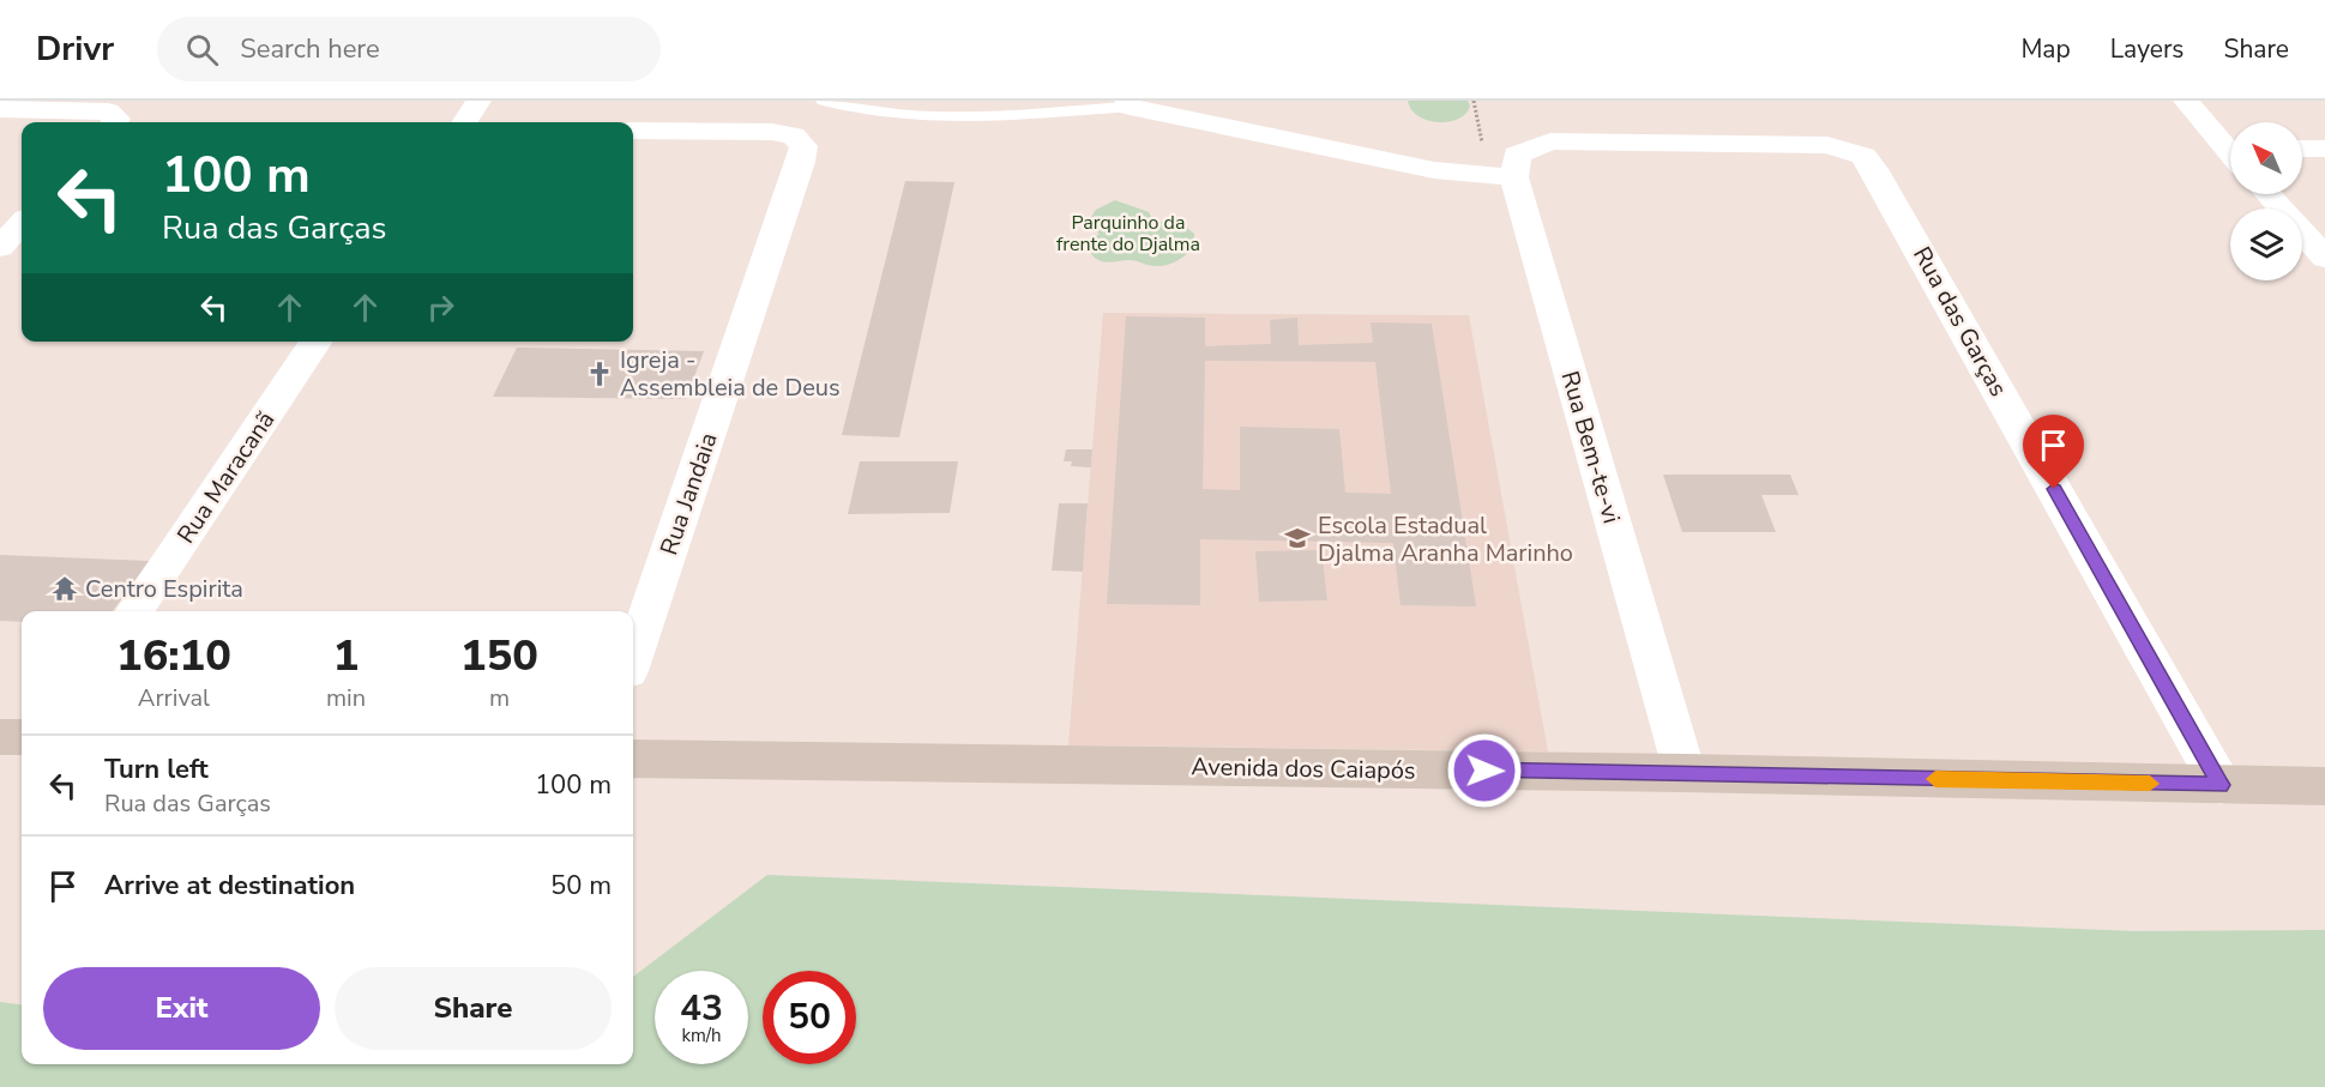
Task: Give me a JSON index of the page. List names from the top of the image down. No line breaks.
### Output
{"streets":{"main road":["Avenida dos Caiapós"],"street":["Rua das Garças","Rua Bem-te-vi","Rua Maracanã","Rua Jandaia"]},"crossings":[["Rua das Garças","Rua Bem-te-vi"],["Rua das Garças","Avenida dos Caiapós"],["Rua Bem-te-vi","Avenida dos Caiapós"]],"parks":["Parquinho da frente do Djalma"],"places":{"church":["Igreja - Assembleia de Deus"],"school or university":["Escola Estadual Djalma Aranha Marinho"],"temple":["Centro Espirita"]},"north":"top left","page":{"header":"Drivr","search":"Search here","nav":["Map","Layers","Share"],"turn":["100 m","Rua das Garças"],"eta":["16:10","Arrival","1","min","150","m"],"list":[{"name":"Turn left","note":"Rua das Garças","value":"100 m"},{"name":"Arrive at destination","value":"50 m"}],"buttons":["Exit","Share"],"speed":"43 km/h","limit":"50"}}
